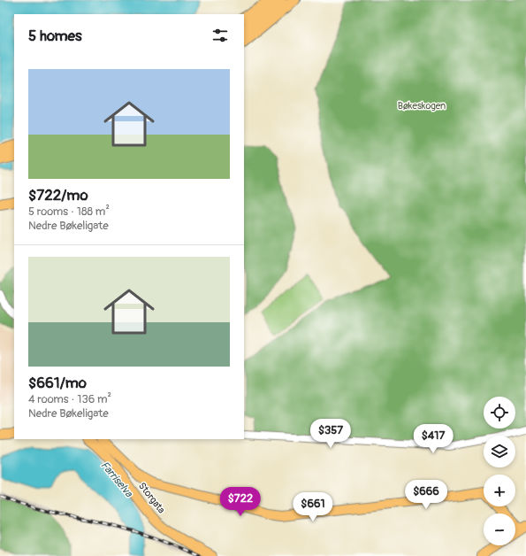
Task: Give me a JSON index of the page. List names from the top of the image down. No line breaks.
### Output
{"streets":{"main road":["Storgata"]},"water":["Farriselva"],"parks":["Bøkeskogen"],"page":{"heading":"5 homes","list":[{"name":"$722/mo","note":"5 rooms · 188 m² · Nedre Bøkeligate"},{"name":"$661/mo","note":"4 rooms · 136 m² · Nedre Bøkeligate"}],"map_buttons":["+","−"],"price":["$357","$417","$666","$722","$661"]}}
